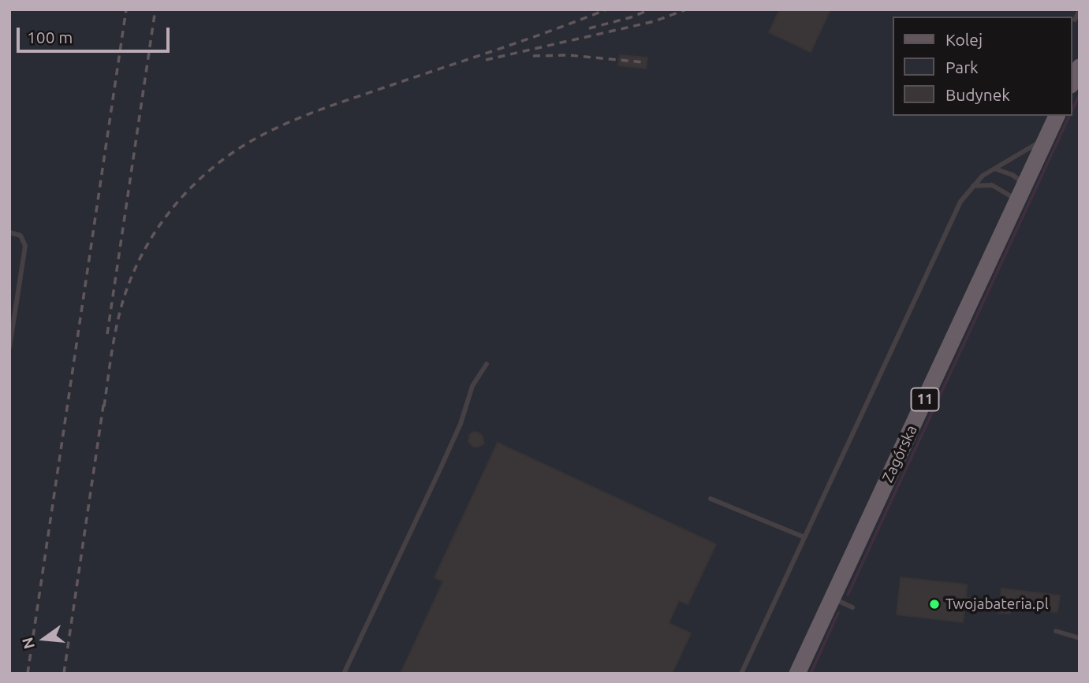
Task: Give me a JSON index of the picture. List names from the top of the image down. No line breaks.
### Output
{"streets":{"highway":["11","Zagórska"]},"places":["Twojabateria.pl"],"legend":["Kolej","Park","Budynek"],"scale_bar":"100 m","north":"left"}
